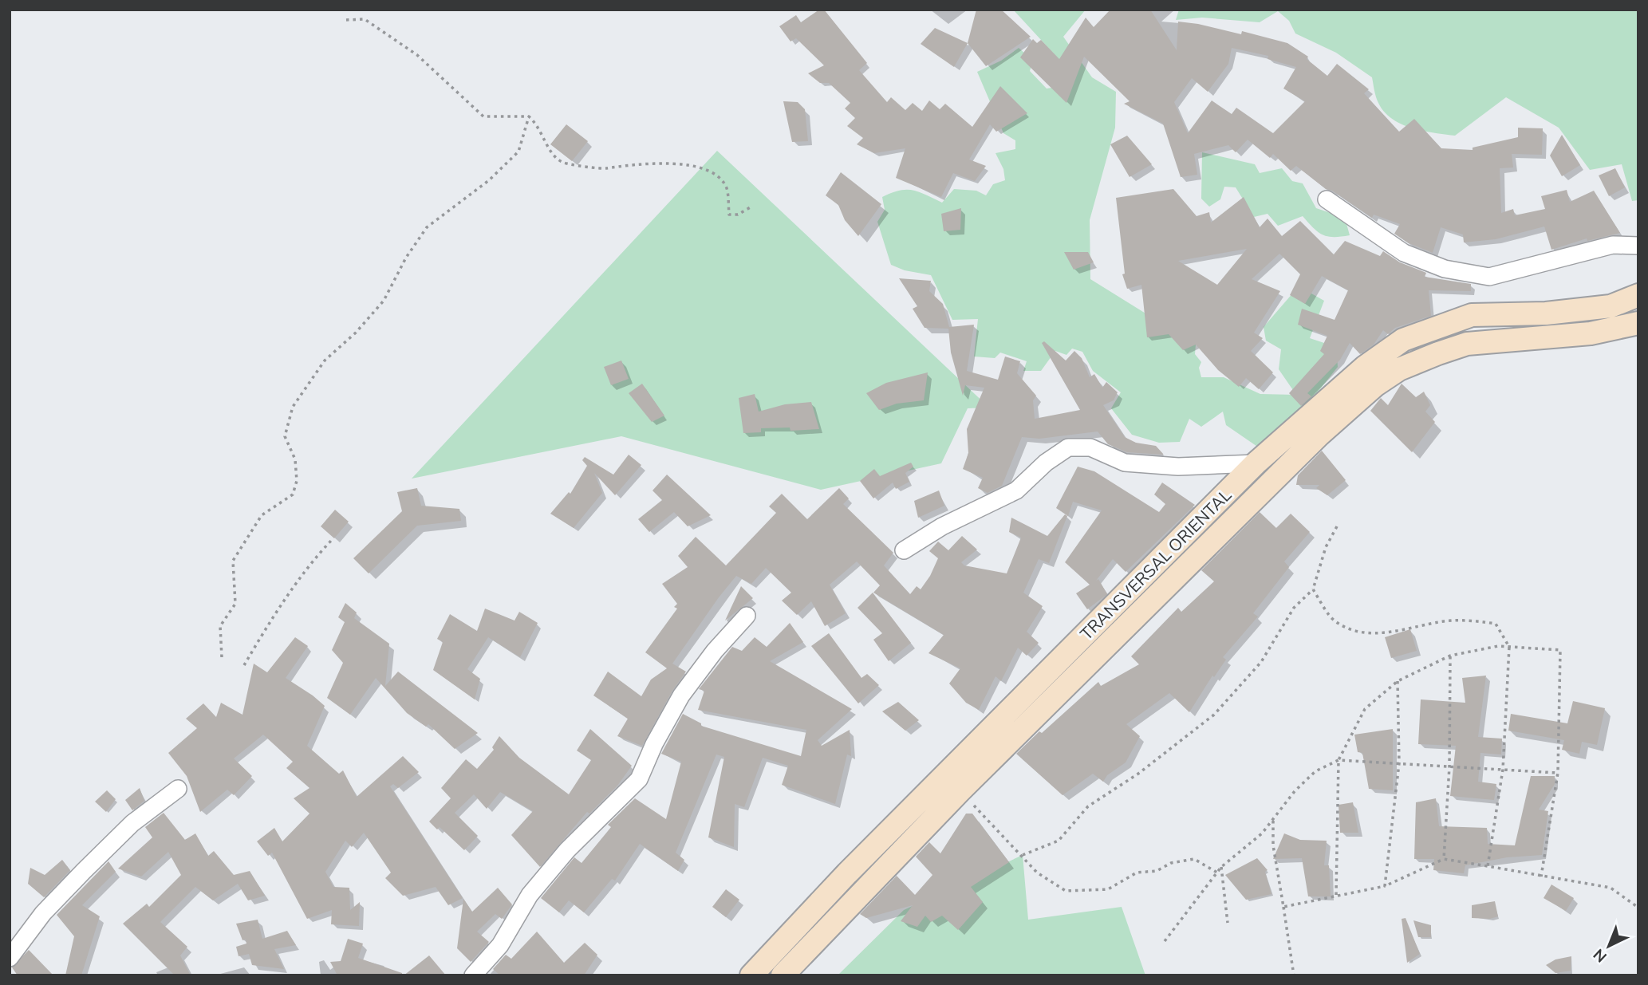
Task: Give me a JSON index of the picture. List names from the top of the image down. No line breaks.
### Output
{"streets":{"main road":["TRANSVERSAL ORIENTAL"]},"north":"bottom left"}
